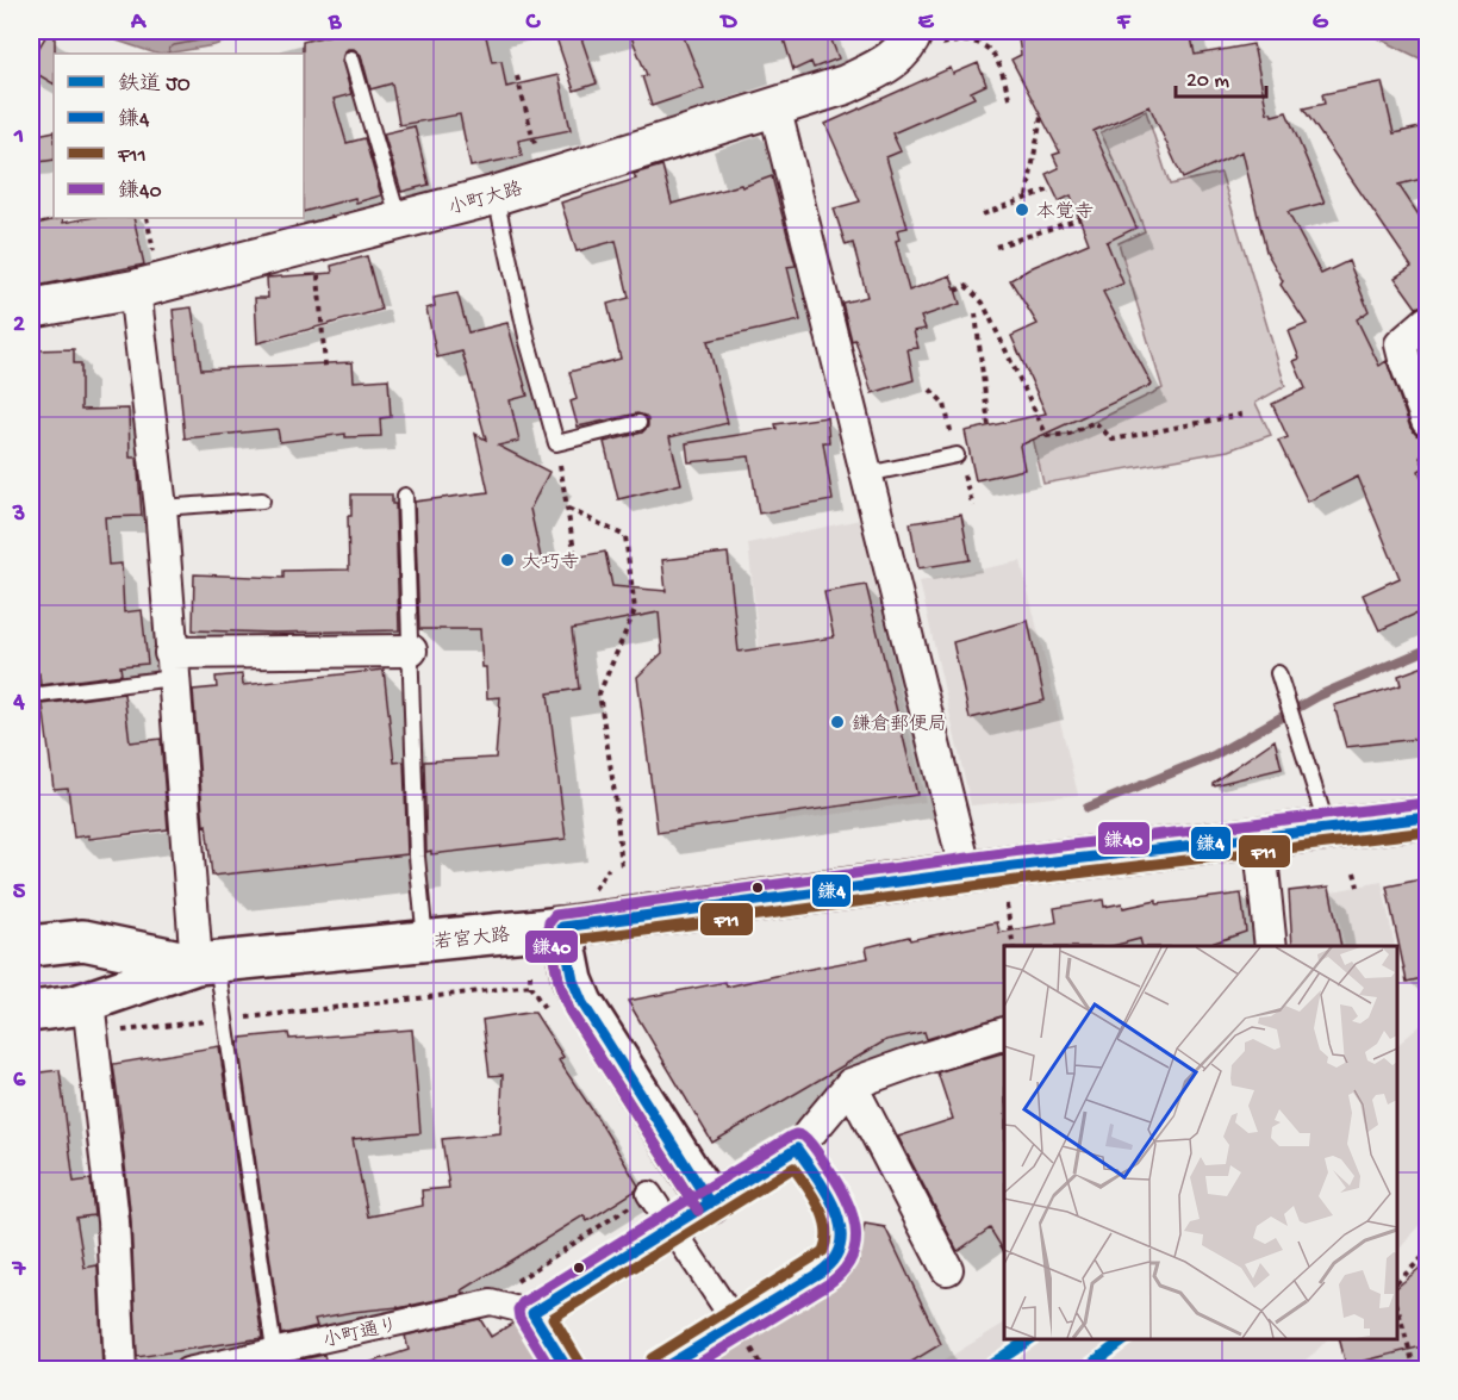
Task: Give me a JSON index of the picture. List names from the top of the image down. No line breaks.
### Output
{"streets":{"main road":["若宮大路"],"street":["小町大路","小町通り"]},"places":["本覚寺","大巧寺","鎌倉郵便局"],"lines":["transit line 鎌40","transit line 鎌4","transit line F11","rail line JO"],"legend":["鉄道 JO","鎌4","F11","鎌40"],"scale_bar":"20 m","grid":{"columns":["A","B","C","D","E","F","G"],"rows":["1","2","3","4","5","6","7"]}}
